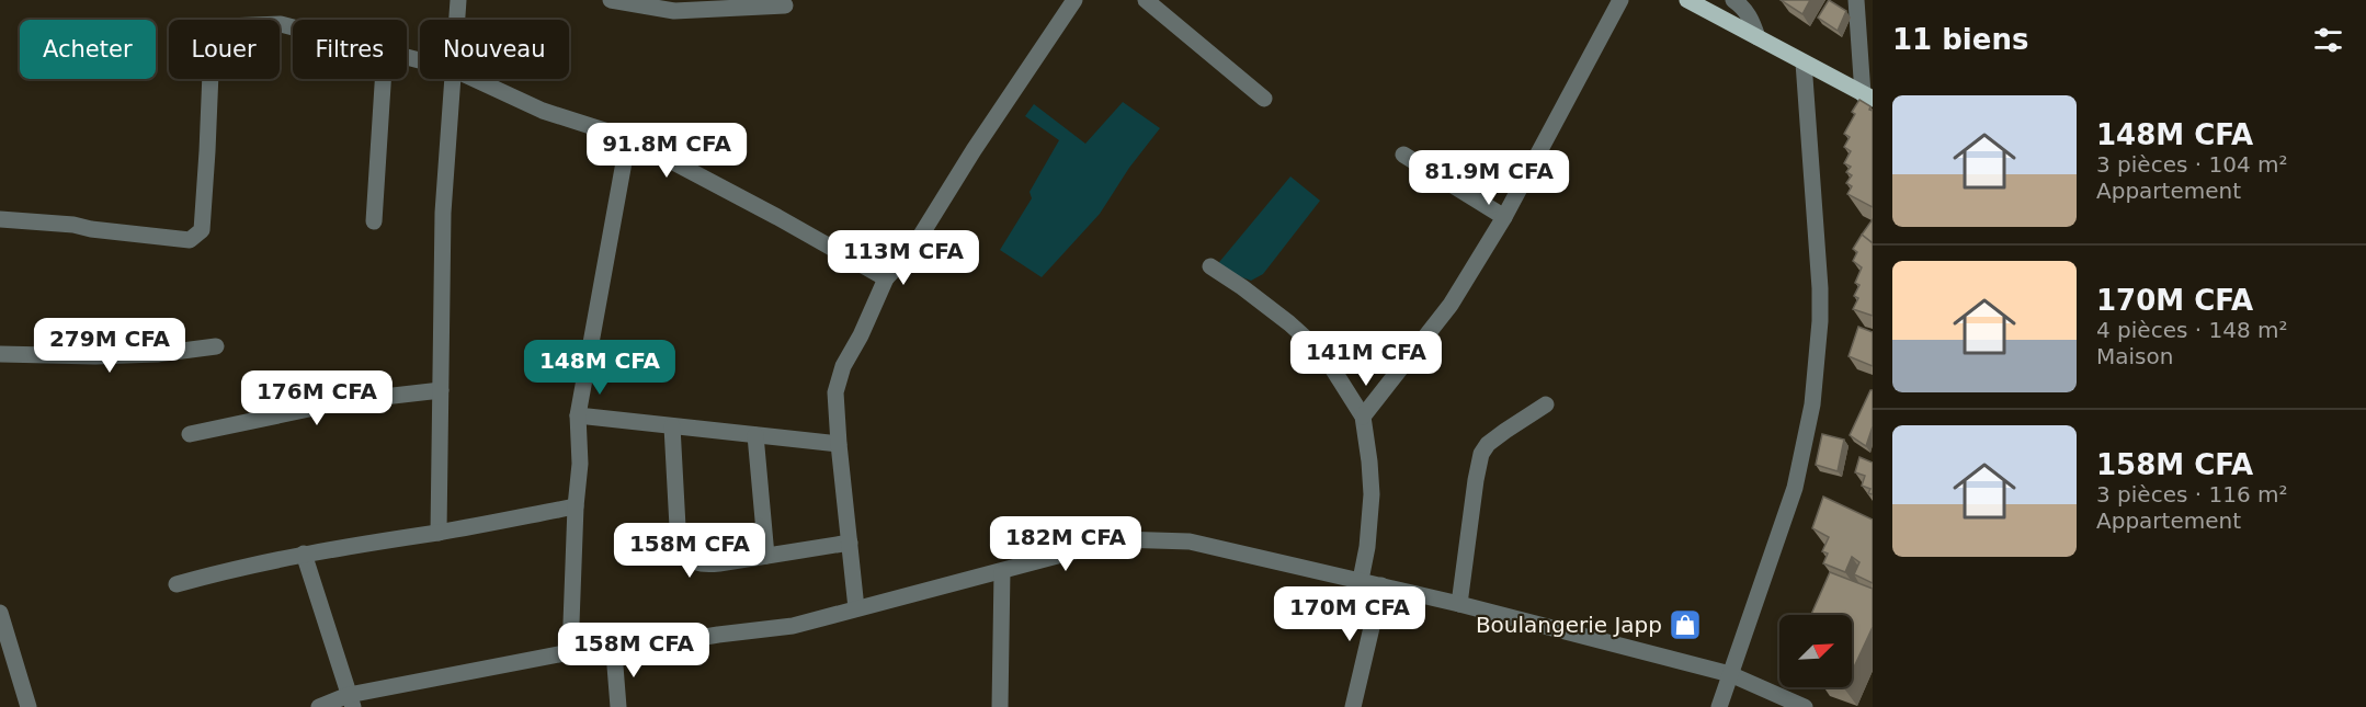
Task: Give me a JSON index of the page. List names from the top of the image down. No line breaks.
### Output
{"places":{"shop":["Boulangerie Japp"]},"north":"top right","page":{"heading":"11 biens","chip":["Acheter","Louer","Filtres","Nouveau"],"list":[{"name":"148M CFA","note":"3 pièces · 104 m² · Appartement"},{"name":"170M CFA","note":"4 pièces · 148 m² · Maison"},{"name":"158M CFA","note":"3 pièces · 116 m² · Appartement"}],"price":["91.8M CFA","81.9M CFA","113M CFA","279M CFA","141M CFA","148M CFA","176M CFA","182M CFA","158M CFA","170M CFA","158M CFA"]}}
